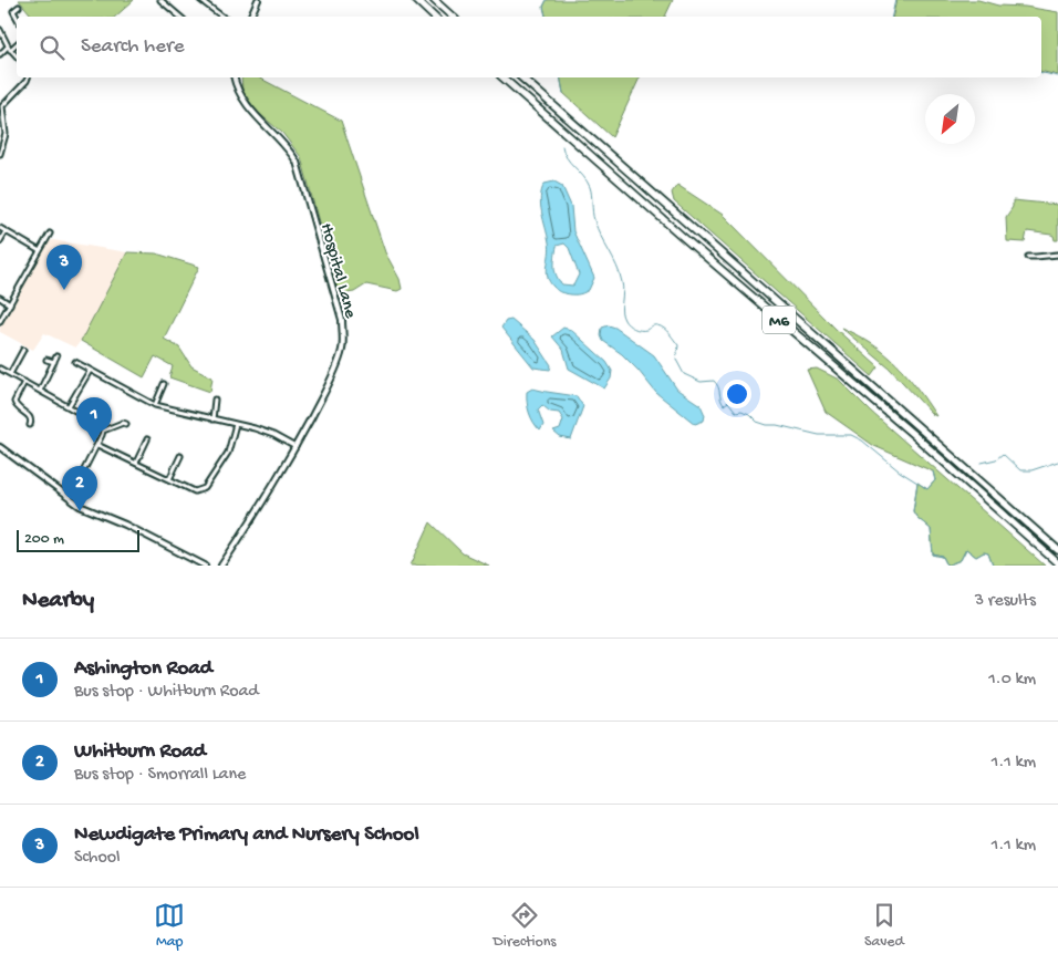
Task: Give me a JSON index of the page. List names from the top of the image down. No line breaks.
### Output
{"streets":{"highway":["M6"],"street":["Hospital Lane"]},"scale_bar":"200 m","north":"bottom left","page":{"search":"Search here","pins":["3","1","2"],"scale":"200 m","heading":["Nearby","3 results"],"list":[{"mark":"1","name":"Ashington Road","note":"Bus stop · Whitburn Road","value":"1.0 km"},{"mark":"2","name":"Whitburn Road","note":"Bus stop · Smorrall Lane","value":"1.1 km"},{"mark":"3","name":"Newdigate Primary and Nursery School","note":"School","value":"1.1 km"}],"nav":["Map","Directions","Saved"]}}
